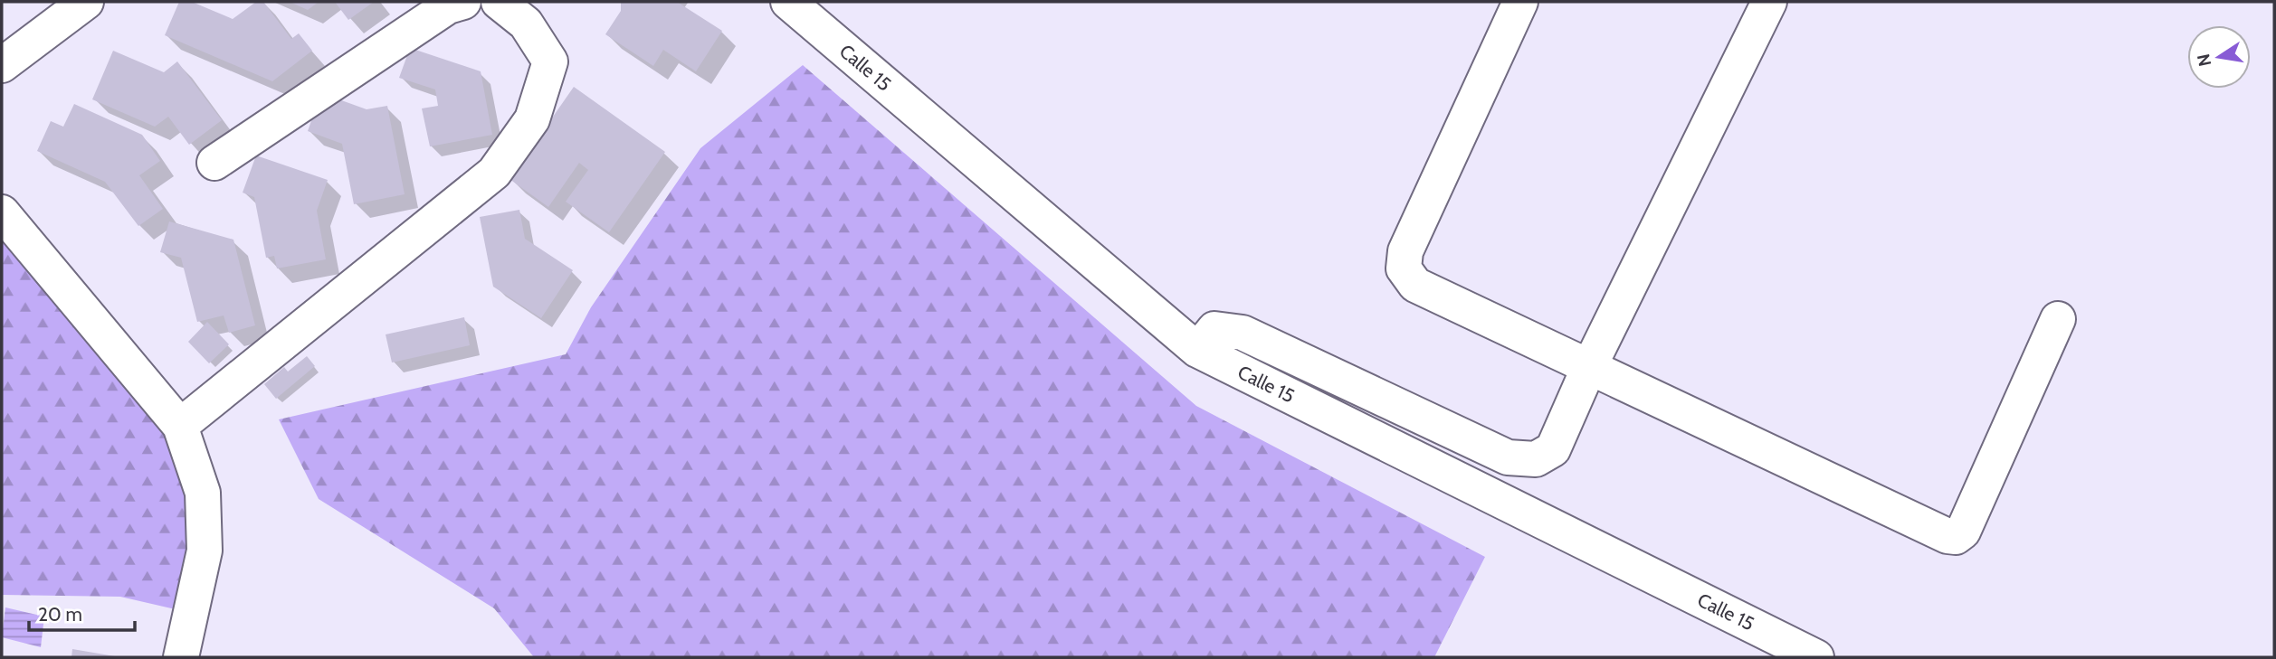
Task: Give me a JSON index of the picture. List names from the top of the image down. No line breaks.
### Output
{"streets":{"street":["Calle 15"]},"scale_bar":"20 m","north":"left"}
